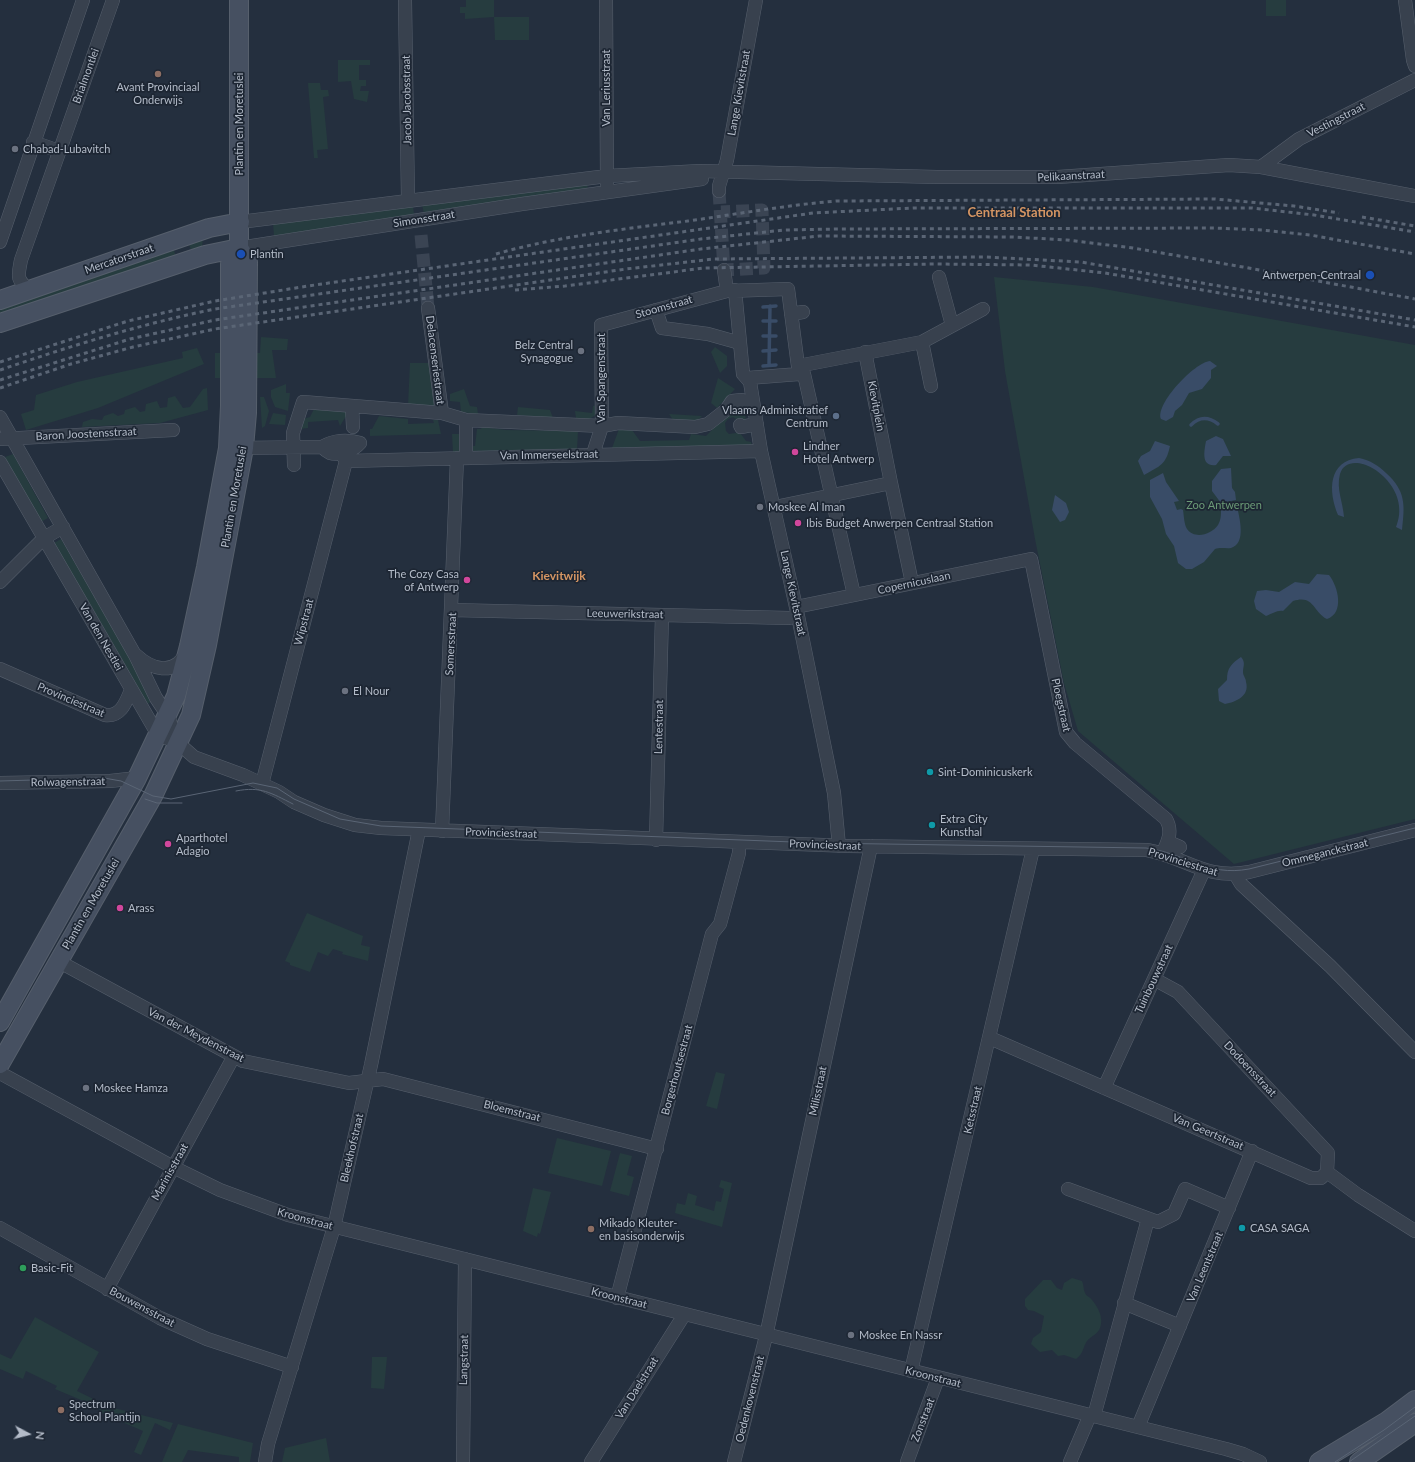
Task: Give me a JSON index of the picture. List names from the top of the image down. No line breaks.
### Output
{"streets":{"main road":["Plantin en Moretuslei","Mercatorstraat"],"street":["Brialmontlei","Van Leriusstraat","Lange Kievitstraat","Jacob Jacobsstraat","Vestingstraat","Pelikaanstraat","Simonsstraat","Stoomstraat","Delacenseriestraat","Van Spangenstraat","Kievitplein","Baron Joostensstraat","Van Immerseelstraat","Copernicuslaan","Leeuwerikstraat","Wipstraat","Van den Nestlei","Somersstraat","Provinciestraat","Ploegstraat","Lentestraat","Rolwagenstraat","Ommeganckstraat","Tuinbouwstraat","Van der Meydenstraat","Dodoensstraat","Borgerhoutsestraat","Milisstraat","Ketsstraat","Bloemstraat","Van Geertstraat","Bleekhofstraat","Marinisstraat","Kroonstraat","Van Leentstraat","Bouwensstraat","Langstraat","Van Daelstraat","Oedenkovenstraat","Zonstraat"]},"crossings":[["Brialmontlei","Mercatorstraat"],["Van Leriusstraat","Simonsstraat"],["Lange Kievitstraat","Pelikaanstraat"],["Lange Kievitstraat","Simonsstraat"],["Lange Kievitstraat","Stoomstraat"],["Lange Kievitstraat","Van Immerseelstraat"],["Lange Kievitstraat","Copernicuslaan"],["Lange Kievitstraat","Leeuwerikstraat"],["Lange Kievitstraat","Provinciestraat"],["Jacob Jacobsstraat","Simonsstraat"],["Vestingstraat","Pelikaanstraat"],["Plantin en Moretuslei","Simonsstraat"],["Plantin en Moretuslei","Mercatorstraat"],["Plantin en Moretuslei","Van Immerseelstraat"],["Plantin en Moretuslei","Van den Nestlei"],["Plantin en Moretuslei","Provinciestraat"],["Plantin en Moretuslei","Rolwagenstraat"],["Plantin en Moretuslei","Van der Meydenstraat"],["Pelikaanstraat","Simonsstraat"],["Simonsstraat","Mercatorstraat"],["Stoomstraat","Van Spangenstraat"],["Van Spangenstraat","Van Immerseelstraat"],["Kievitplein","Copernicuslaan"],["Baron Joostensstraat","Van den Nestlei"],["Van Immerseelstraat","Wipstraat"],["Van Immerseelstraat","Somersstraat"],["Copernicuslaan","Leeuwerikstraat"],["Copernicuslaan","Ploegstraat"],["Leeuwerikstraat","Somersstraat"],["Leeuwerikstraat","Lentestraat"],["Wipstraat","Provinciestraat"],["Van den Nestlei","Provinciestraat"],["Somersstraat","Provinciestraat"],["Provinciestraat","Ploegstraat"],["Provinciestraat","Lentestraat"],["Provinciestraat","Ommeganckstraat"],["Provinciestraat","Tuinbouwstraat"],["Provinciestraat","Borgerhoutsestraat"],["Provinciestraat","Milisstraat"],["Provinciestraat","Ketsstraat"],["Provinciestraat","Bleekhofstraat"],["Tuinbouwstraat","Dodoensstraat"],["Tuinbouwstraat","Van Geertstraat"],["Van der Meydenstraat","Bloemstraat"],["Van der Meydenstraat","Bleekhofstraat"],["Van der Meydenstraat","Marinisstraat"],["Dodoensstraat","Van Geertstraat"],["Borgerhoutsestraat","Bloemstraat"],["Borgerhoutsestraat","Kroonstraat"],["Milisstraat","Kroonstraat"],["Milisstraat","Oedenkovenstraat"],["Ketsstraat","Van Geertstraat"],["Ketsstraat","Kroonstraat"],["Bloemstraat","Bleekhofstraat"],["Van Geertstraat","Van Leentstraat"],["Bleekhofstraat","Kroonstraat"],["Bleekhofstraat","Bouwensstraat"],["Marinisstraat","Kroonstraat"],["Marinisstraat","Bouwensstraat"],["Kroonstraat","Van Leentstraat"],["Kroonstraat","Langstraat"],["Kroonstraat","Van Daelstraat"],["Kroonstraat","Oedenkovenstraat"],["Kroonstraat","Zonstraat"]],"districts":["Centraal Station","Kievitwijk"],"parks":["Zoo Antwerpen"],"places":["Avant Provinciaal Onderwijs","Chabad-Lubavitch","Plantin","Antwerpen-Centraal","Belz Central Synagogue","Vlaams Administratief Centrum","Lindner Hotel Antwerp","Moskee Al Iman","Ibis Budget Anwerpen Centraal Station","The Cozy Casa of Antwerp","El Nour","Sint-Dominicuskerk","Extra City Kunsthal","Aparthotel Adagio","Arass","Moskee Hamza","CASA SAGA","Mikado Kleuter- en basisonderwijs","Basic-Fit","Moskee En Nassr","Spectrum School Plantijn"],"north":"right"}
